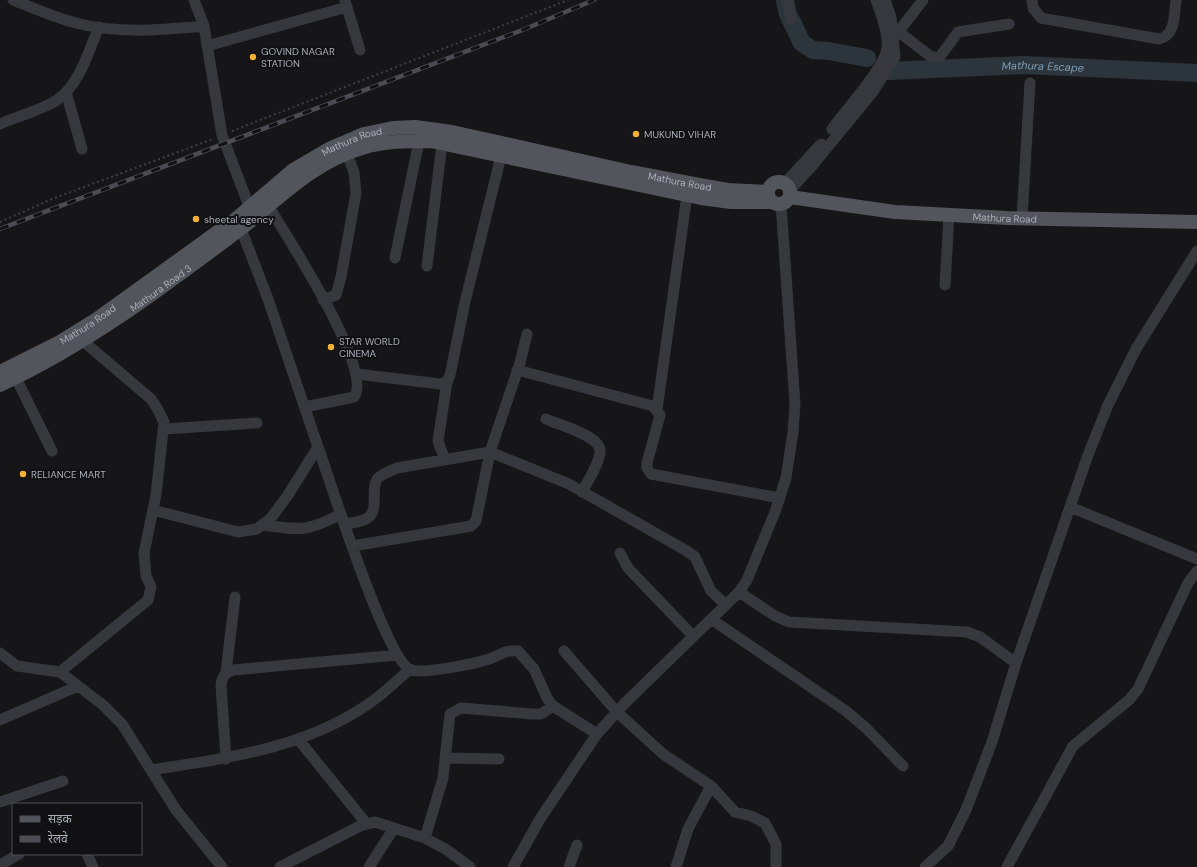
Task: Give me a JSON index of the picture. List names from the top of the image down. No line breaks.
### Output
{"streets":{"main road":["Mathura Road","Mathura Road 3"]},"crossings":[["Mathura Road","Mathura Road 3"]],"water":["Mathura Escape"],"places":["GOVIND NAGAR STATION","MUKUND VIHAR","sheetal agency","STAR WORLD CINEMA","RELIANCE MART"],"legend":["सड़क","रेलवे"]}
